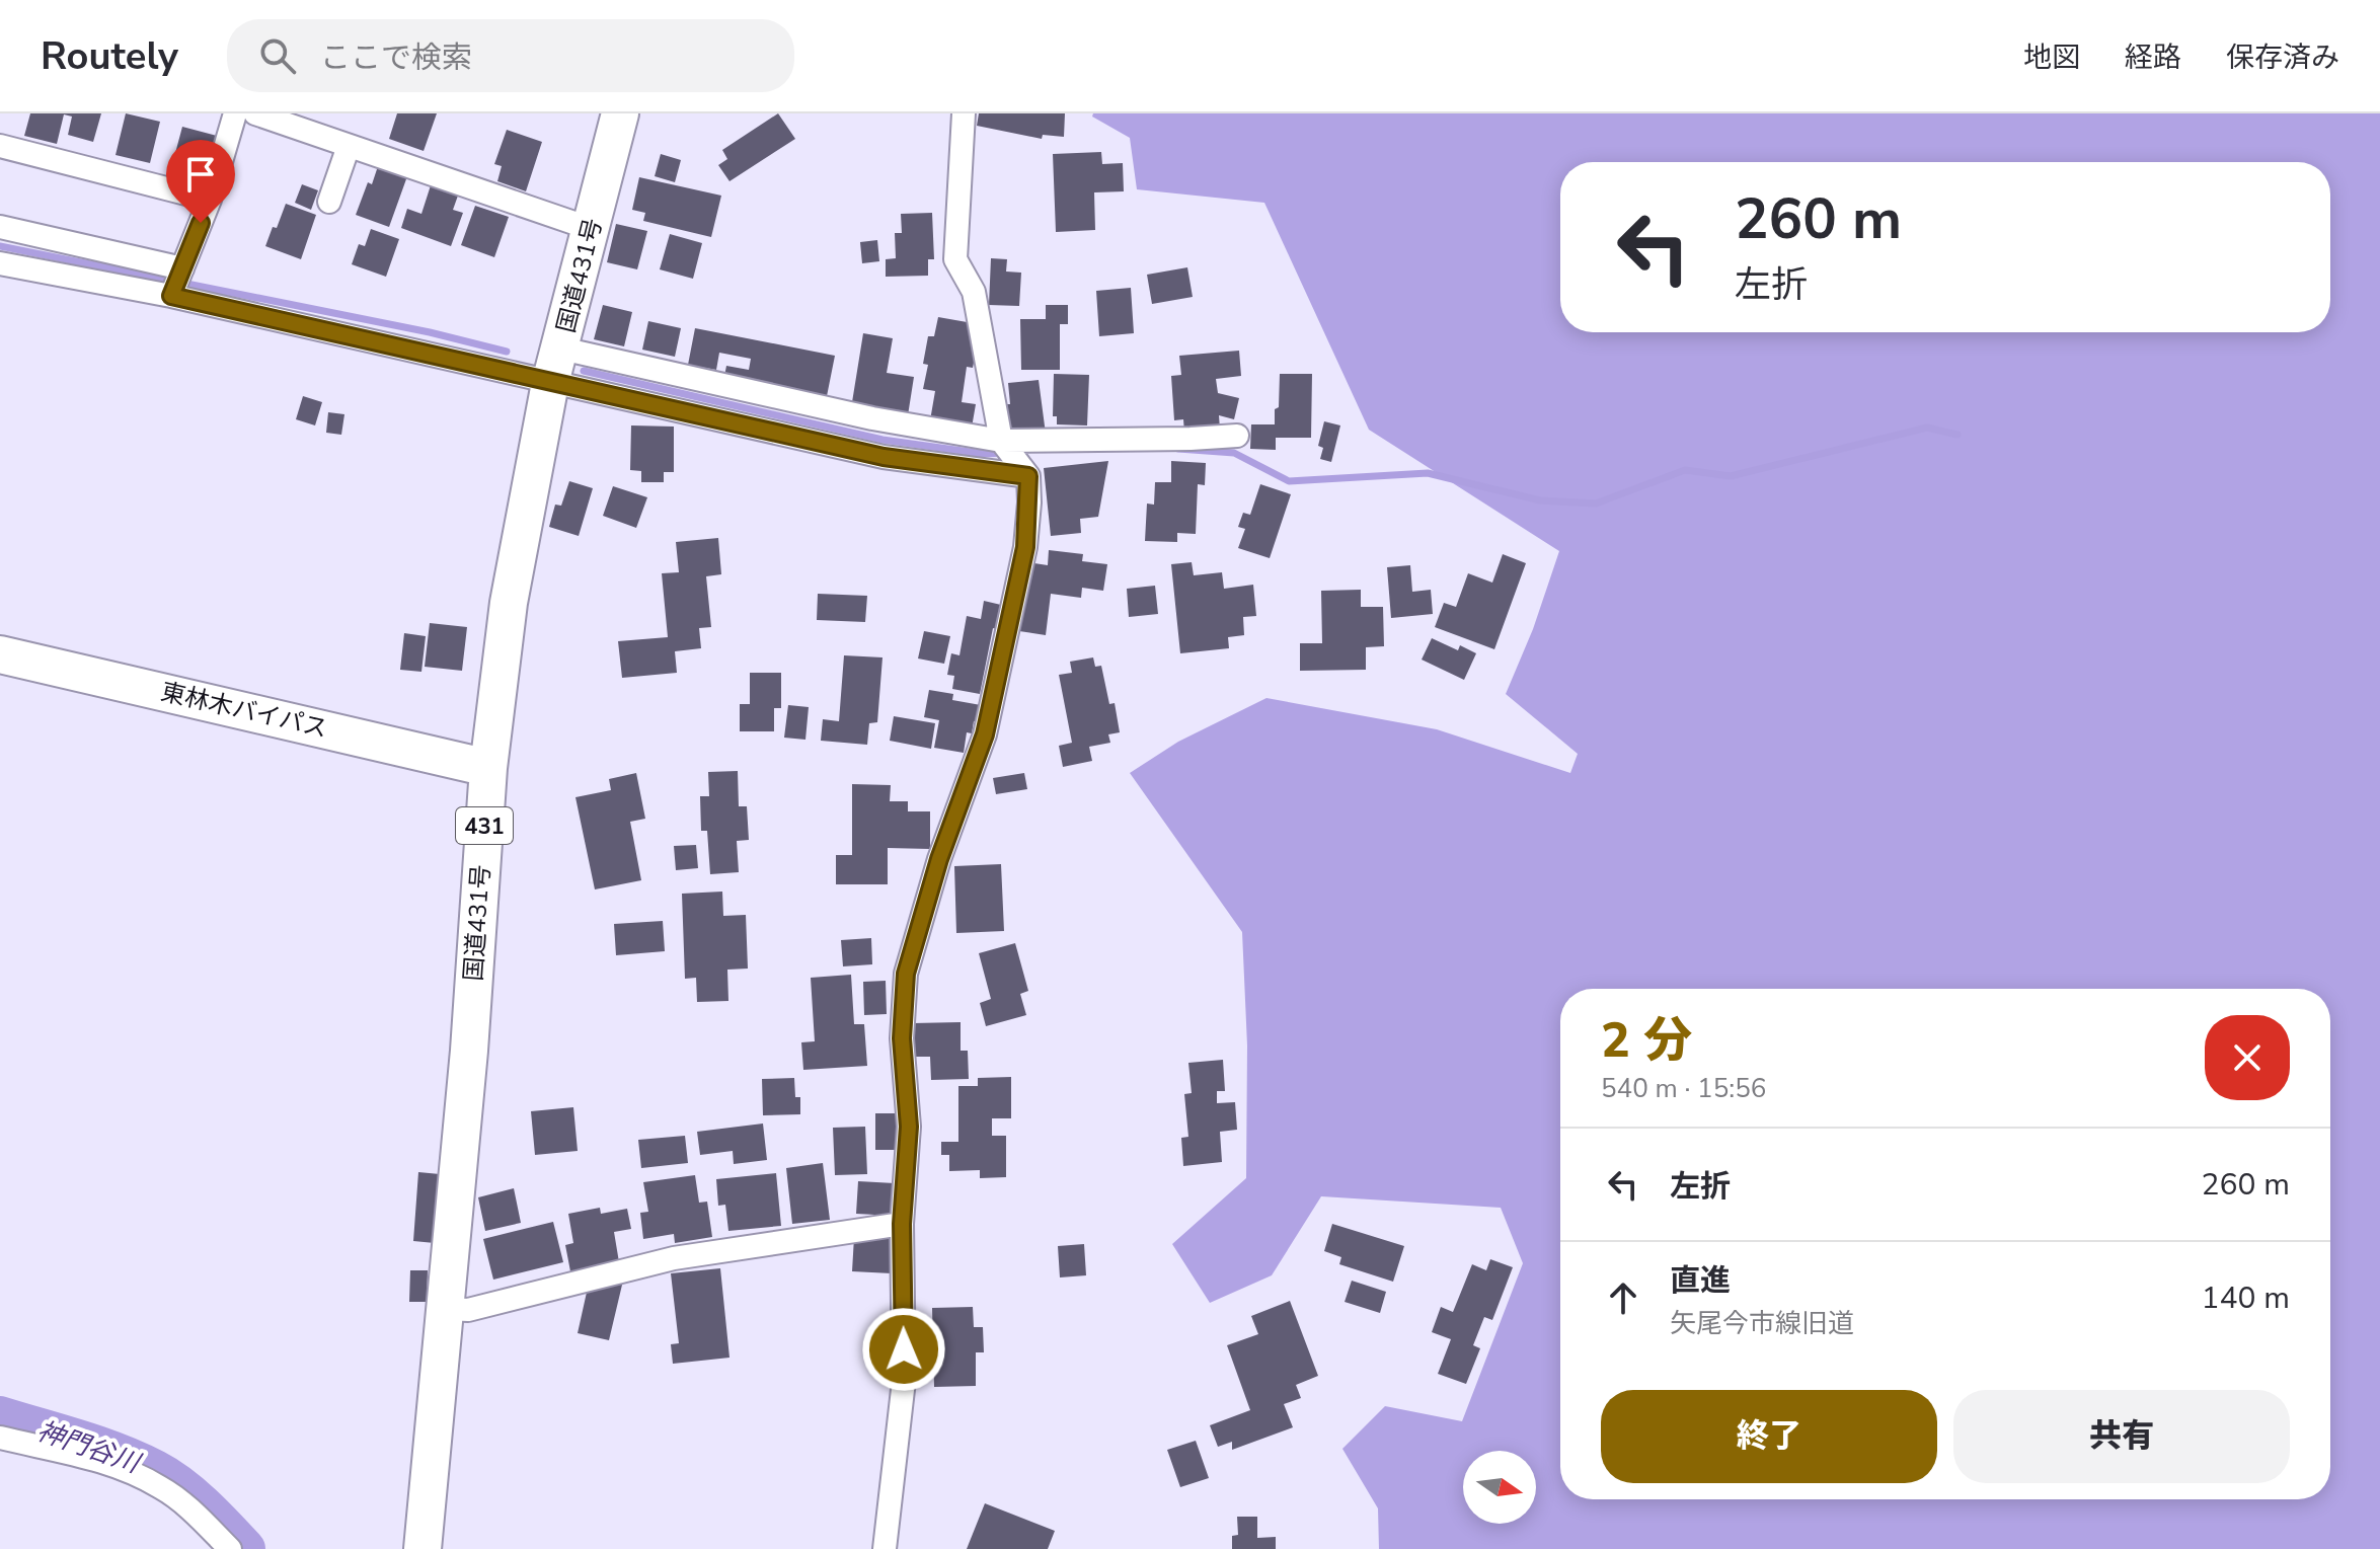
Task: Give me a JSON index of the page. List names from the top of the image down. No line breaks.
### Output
{"streets":{"highway":["国道431号","東林木バイパス","431"]},"crossings":[["国道431号","東林木バイパス"]],"water":["神門谷川"],"north":"right","page":{"header":"Routely","search":"ここで検索","nav":["地図","経路","保存済み"],"turn":["260 m","左折"],"heading":["2 分","540 m · 15:56"],"list":[{"name":"左折","value":"260 m"},{"name":"直進","note":"矢尾今市線旧道","value":"140 m"}],"buttons":["終了","共有"]}}
